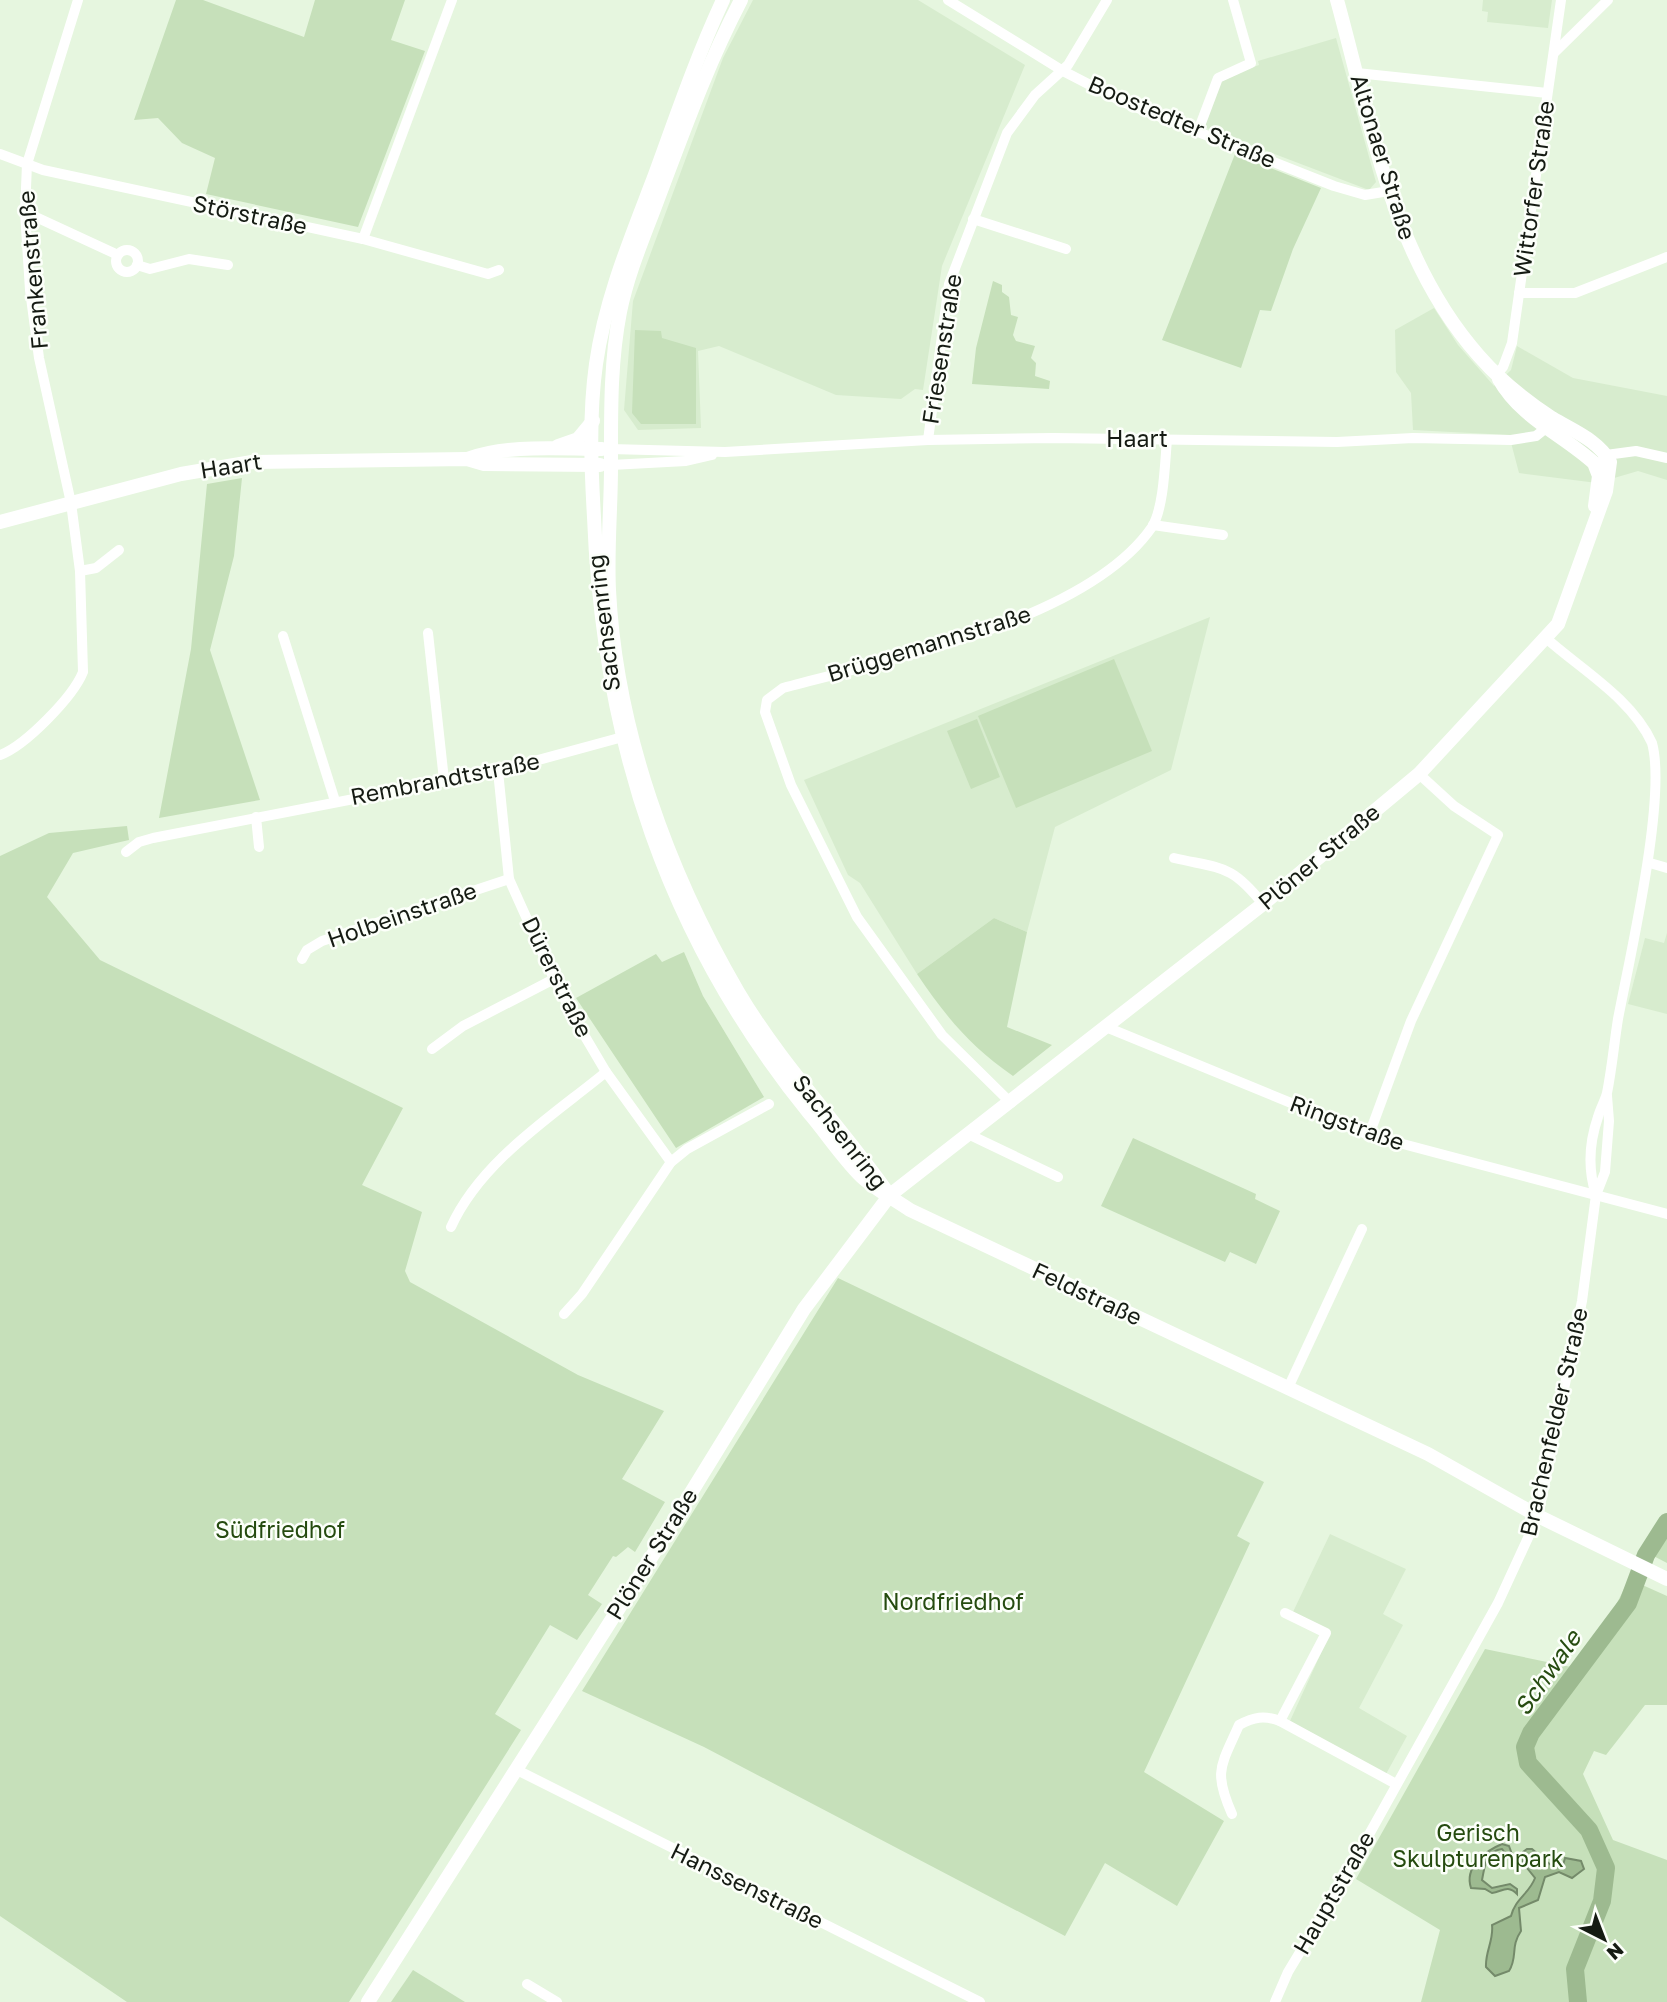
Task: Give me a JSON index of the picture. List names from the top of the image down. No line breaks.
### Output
{"streets":{"main road":["Altonaer Straße","Haart","Sachsenring","Plöner Straße","Feldstraße"],"street":["Boostedter Straße","Wittorfer Straße","Störstraße","Frankenstraße","Friesenstraße","Brüggemannstraße","Rembrandtstraße","Holbeinstraße","Dürerstraße","Ringstraße","Brachenfelder Straße","Hanssenstraße","Hauptstraße"]},"crossings":[["Boostedter Straße","Altonaer Straße"],["Boostedter Straße","Friesenstraße"],["Altonaer Straße","Wittorfer Straße"],["Altonaer Straße","Haart"],["Altonaer Straße","Plöner Straße"],["Störstraße","Frankenstraße"],["Frankenstraße","Haart"],["Friesenstraße","Haart"],["Haart","Sachsenring"],["Haart","Brüggemannstraße"],["Sachsenring","Rembrandtstraße"],["Sachsenring","Plöner Straße"],["Sachsenring","Feldstraße"],["Brüggemannstraße","Plöner Straße"],["Rembrandtstraße","Dürerstraße"],["Plöner Straße","Ringstraße"],["Plöner Straße","Feldstraße"],["Plöner Straße","Brachenfelder Straße"],["Plöner Straße","Hanssenstraße"],["Holbeinstraße","Dürerstraße"],["Ringstraße","Brachenfelder Straße"],["Feldstraße","Brachenfelder Straße"],["Brachenfelder Straße","Hauptstraße"]],"water":["Schwale"],"parks":["Südfriedhof","Nordfriedhof","Gerisch Skulpturenpark"],"north":"bottom right"}
